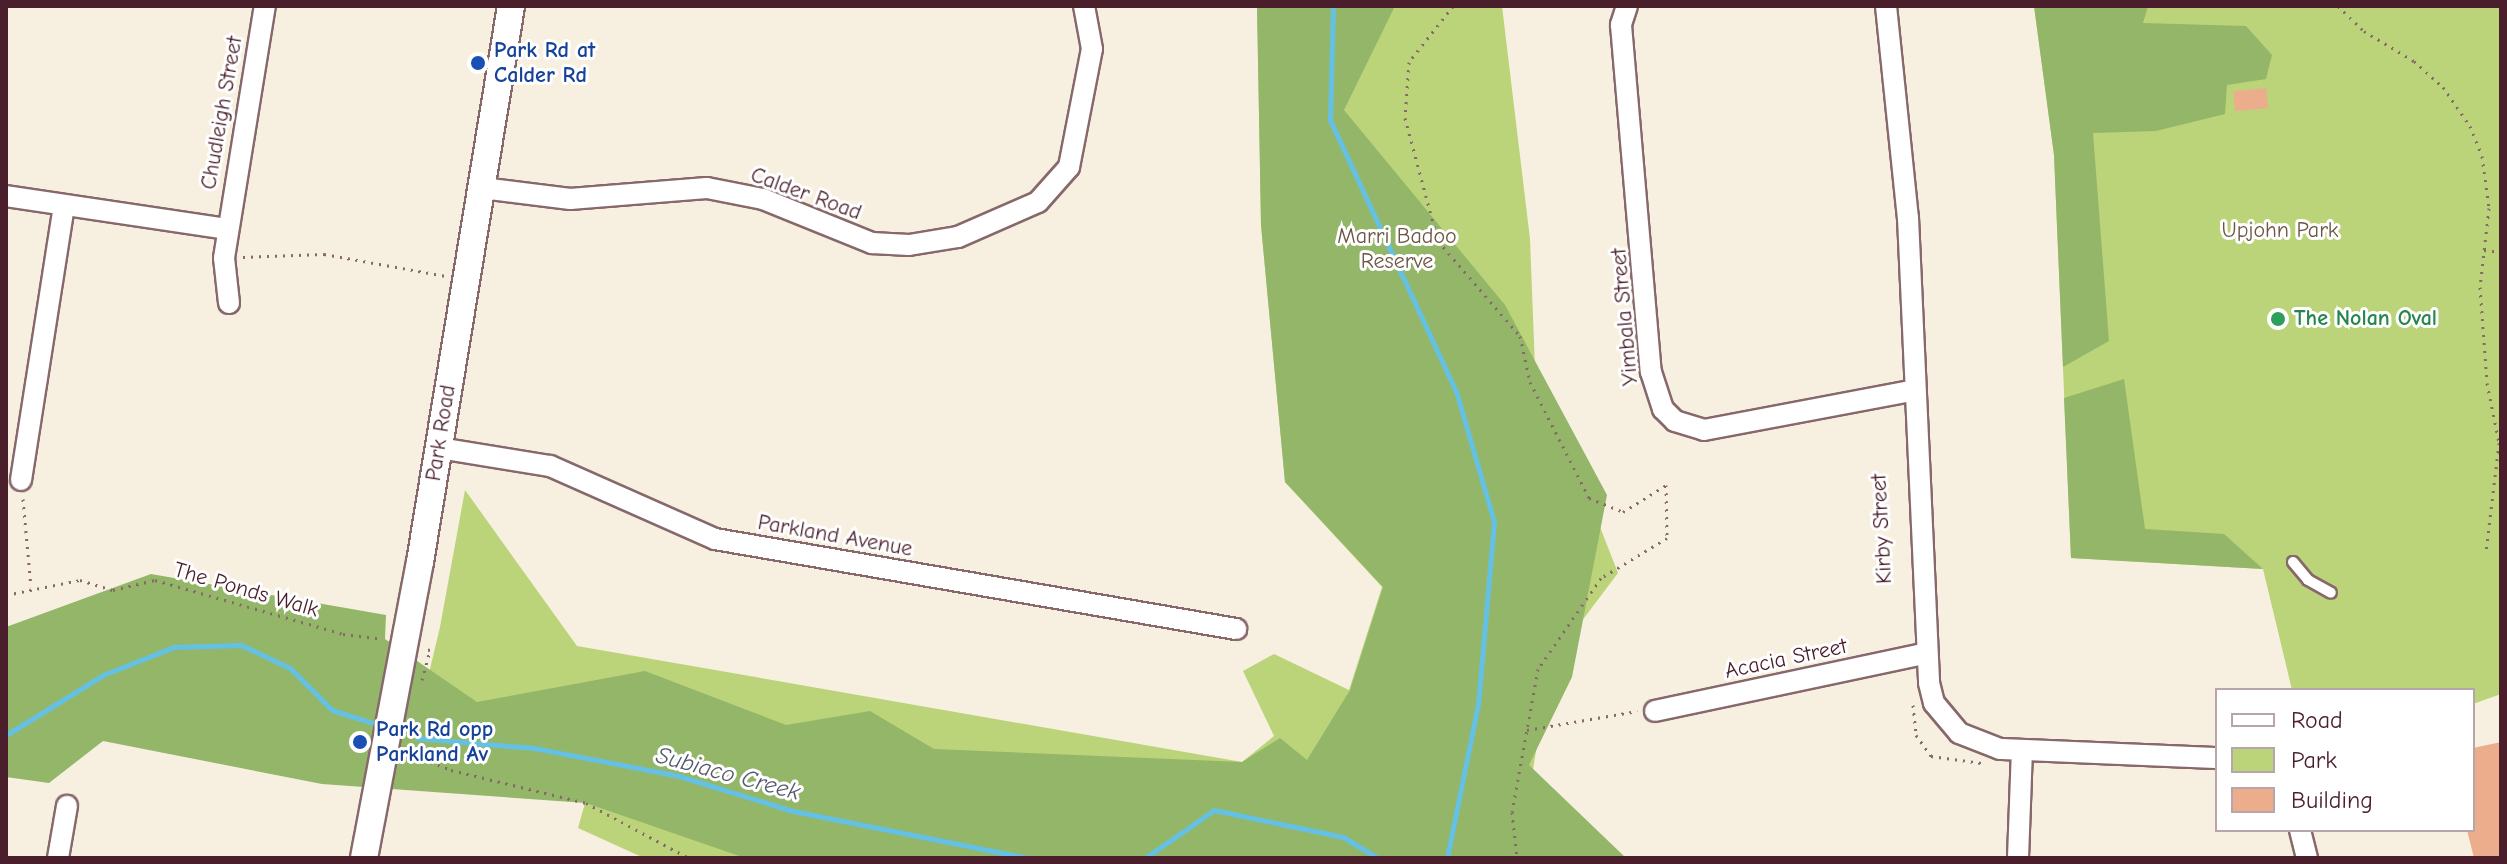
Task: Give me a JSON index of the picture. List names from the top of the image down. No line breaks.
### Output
{"streets":{"street":["Chudleigh Street","Calder Road","Yimbala Street","Park Road","Kirby Street","Parkland Avenue","Acacia Street"],"path":["The Ponds Walk"]},"crossings":[["Calder Road","Park Road"],["Yimbala Street","Kirby Street"],["Park Road","Parkland Avenue"],["Kirby Street","Acacia Street"]],"water":["Subiaco Creek"],"parks":["Upjohn Park","Marri Badoo Reserve"],"places":["Park Rd at Calder Rd","The Nolan Oval","Park Rd opp Parkland Av"],"legend":["Road","Park","Building"]}
